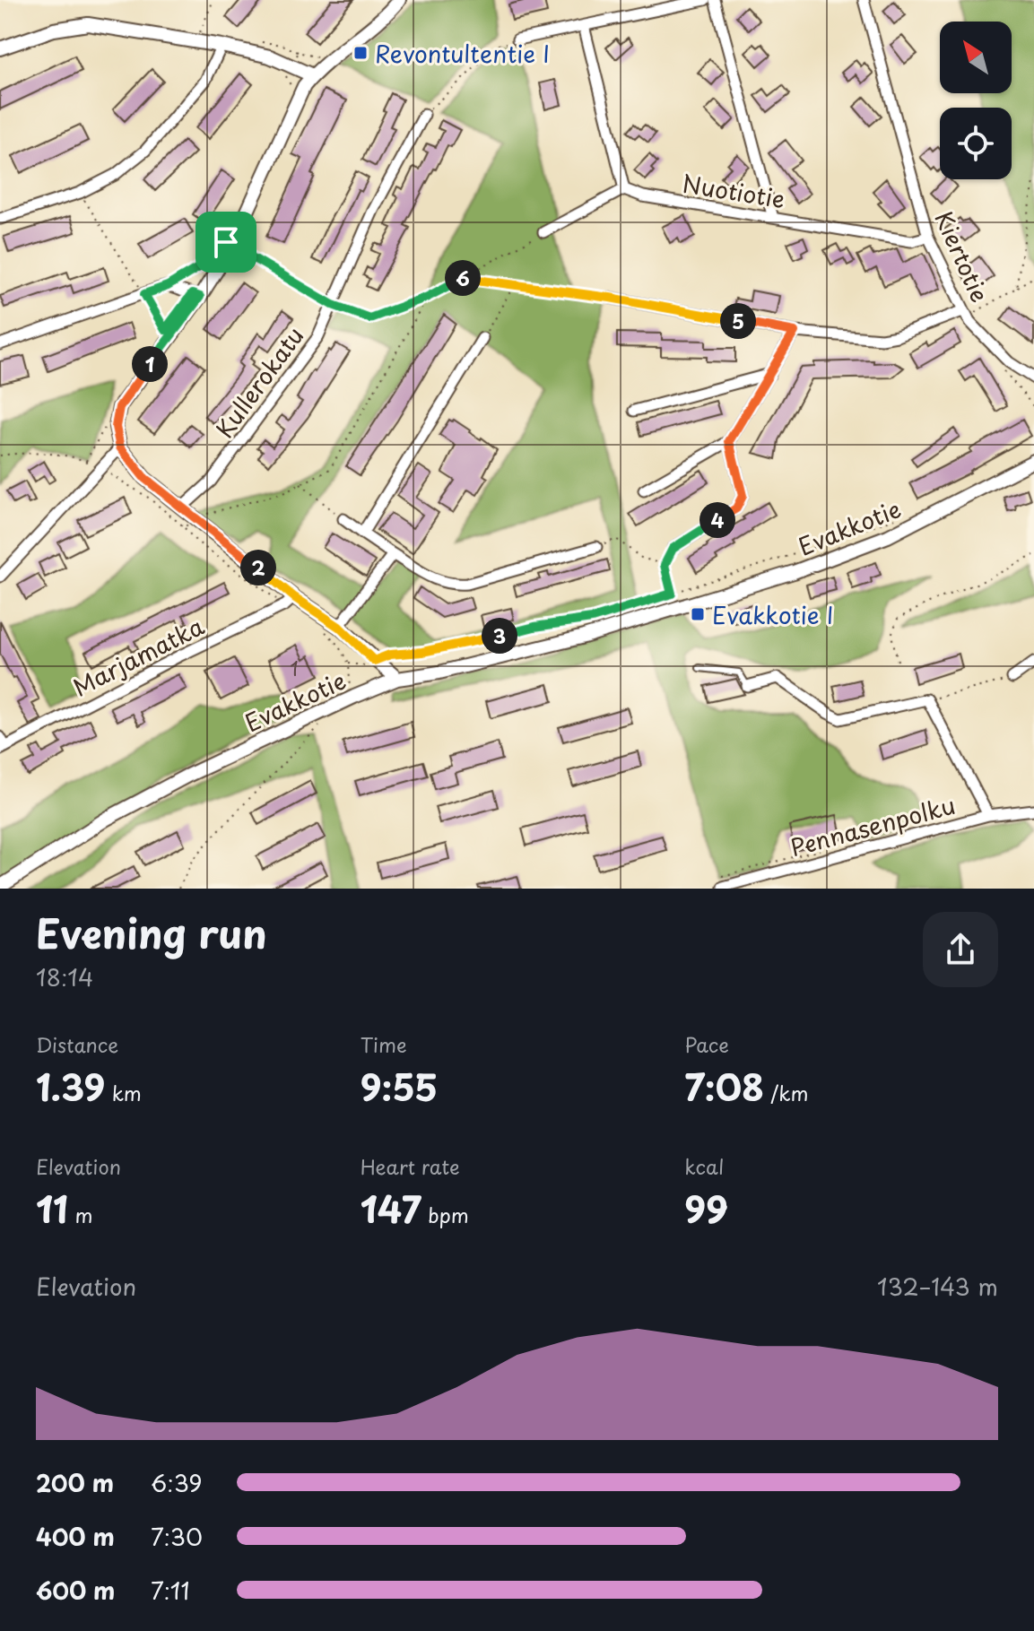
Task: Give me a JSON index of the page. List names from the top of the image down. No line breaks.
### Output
{"streets":{"street":["Nuotiotie","Kiertotie","Kullerokatu","Evakkotie","Marjamatka","Pennasenpolku"]},"crossings":[["Nuotiotie","Kiertotie"]],"places":{"transit":["Revontultentie I","Evakkotie I"]},"house_numbers":["1"],"north":"top left","page":{"pins":["6","5","1","4","2","3"],"heading":["Evening run","18:14"],"stats":[["Distance","1.39 km"],["Time","9:55"],["Pace","7:08 /km"],["Elevation","11 m"],["Heart rate","147 bpm"],["kcal","99"]],"chart":["Elevation","132–143 m"],"list":[{"name":"200 m","note":"6:39"},{"name":"400 m","note":"7:30"},{"name":"600 m","note":"7:11"}]}}
